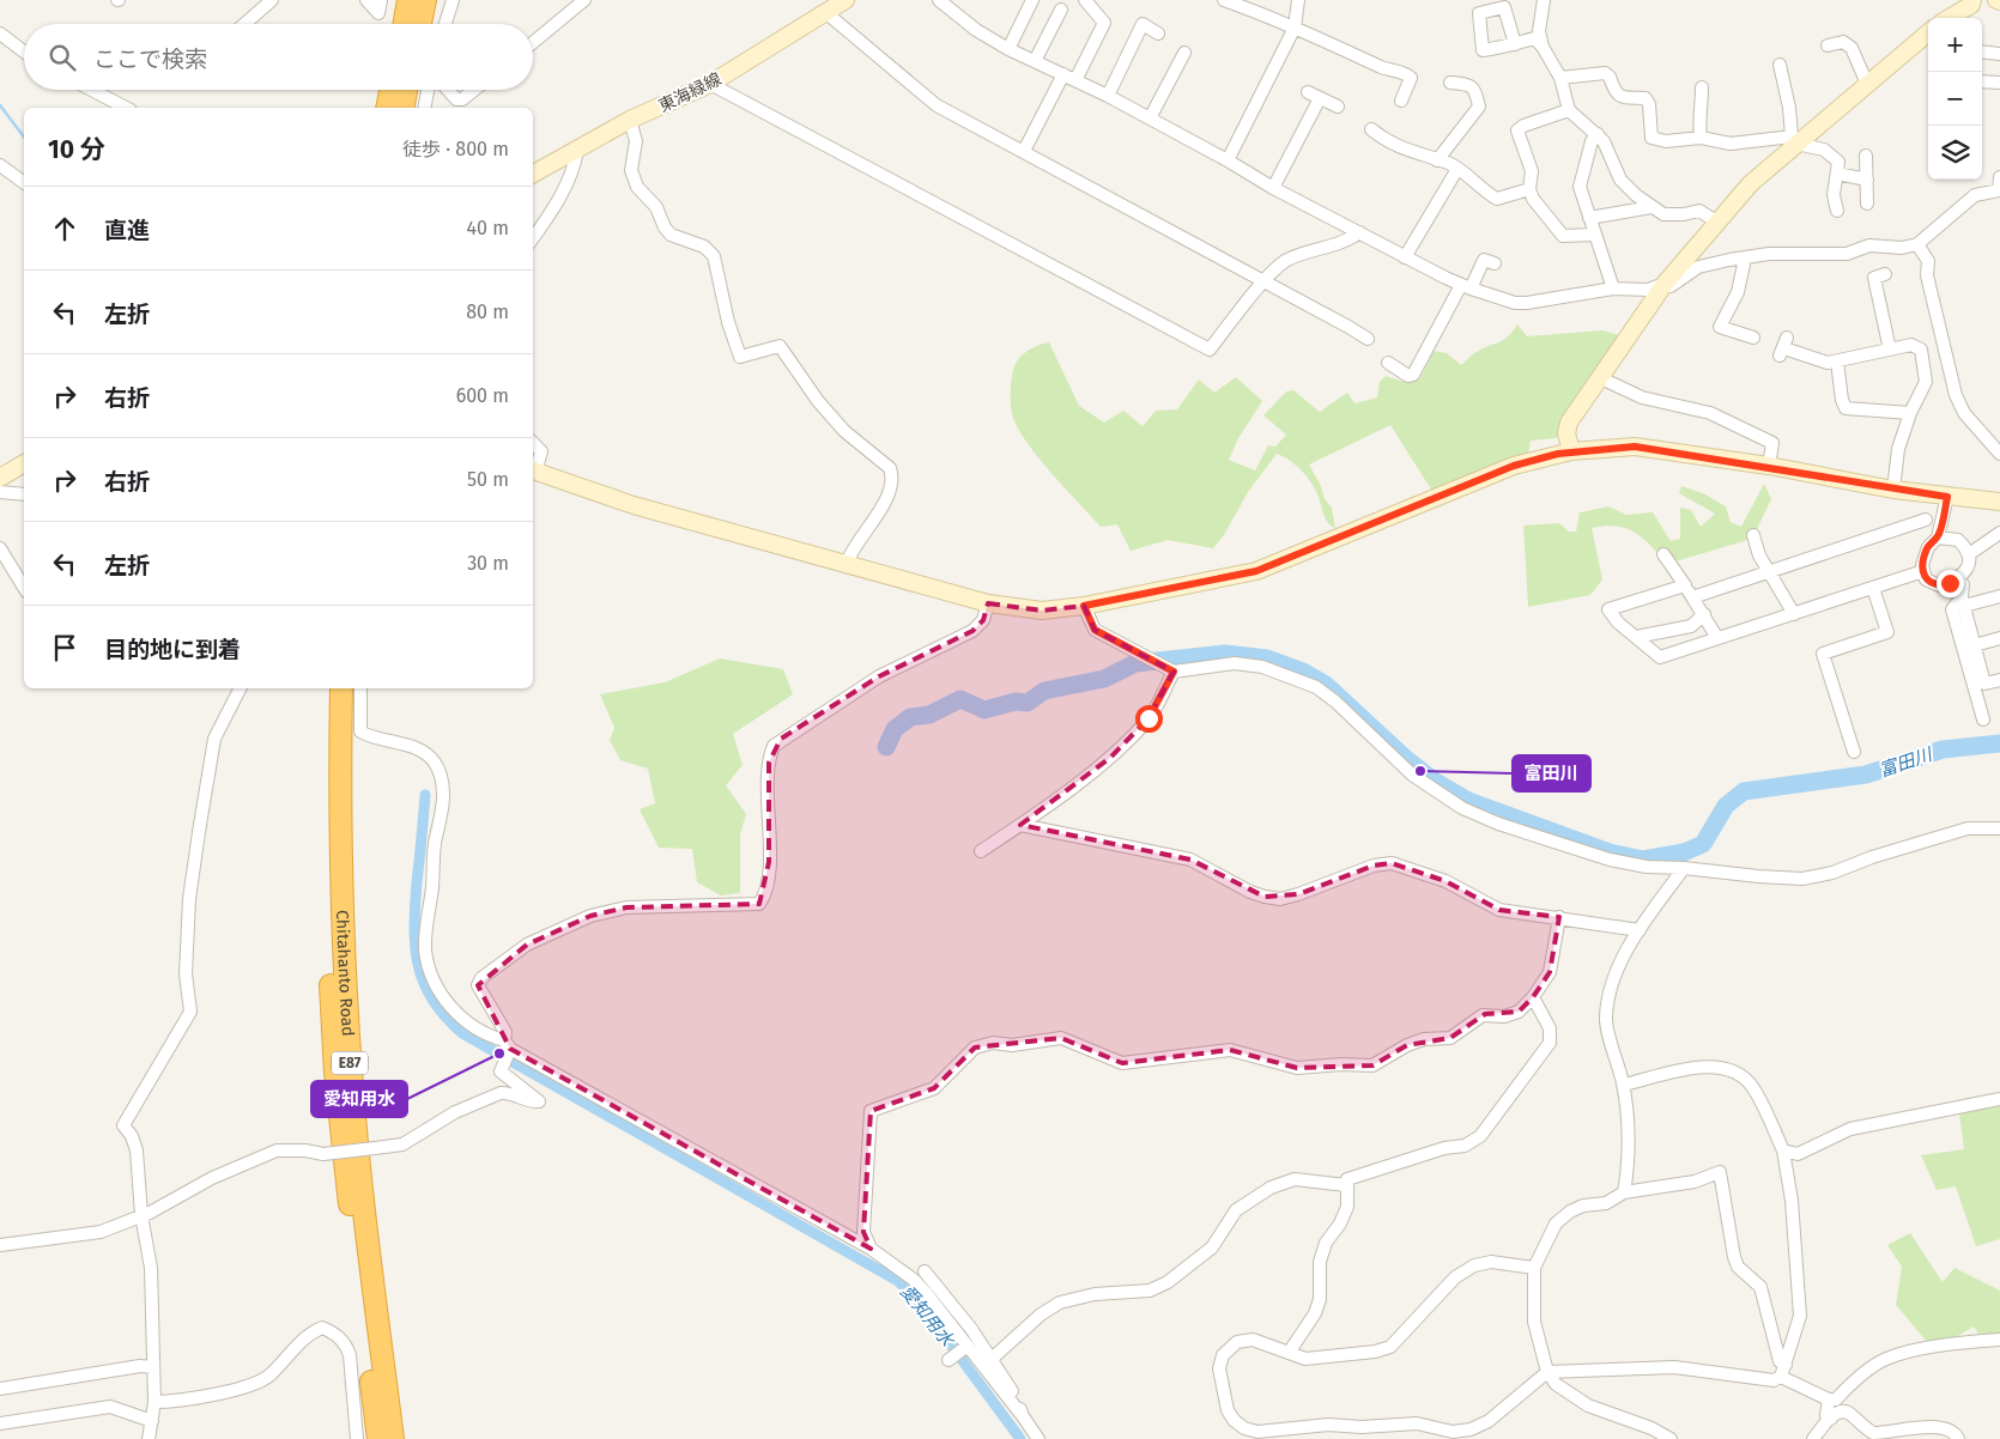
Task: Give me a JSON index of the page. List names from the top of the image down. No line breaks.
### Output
{"streets":{"highway":["Chitahanto Road","E87"],"street":["東海緑線"]},"water":["富田川","愛知用水"],"places":["富田川","愛知用水"],"page":{"map_buttons":["+","−"],"search":"ここで検索","heading":["10 分","徒歩 · 800 m"],"list":[["直進","40 m"],["左折","80 m"],["右折","600 m"],["右折","50 m"],["左折","30 m"],"目的地に到着"]}}
